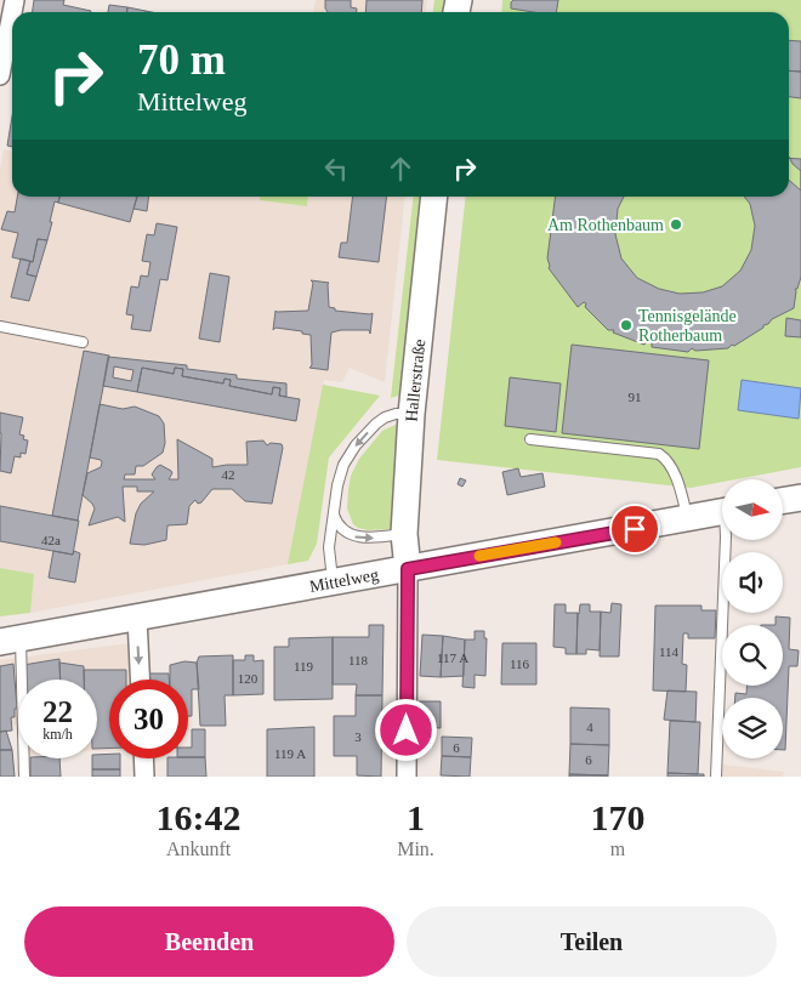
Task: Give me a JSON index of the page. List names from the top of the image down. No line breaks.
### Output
{"streets":{"street":["Hallerstraße","Mittelweg"]},"crossings":[["Hallerstraße","Mittelweg"]],"places":["Am Rothenbaum","Tennisgelände Rotherbaum"],"house_numbers":["91","42","42a","114","117 A","118","116","119","120","4","3","6","119 A","6"],"north":"right","page":{"turn":["70 m","Mittelweg"],"speed":"22 km/h","limit":"30","eta":["16:42","Ankunft","1","Min.","170","m"],"buttons":["Beenden","Teilen"]}}
